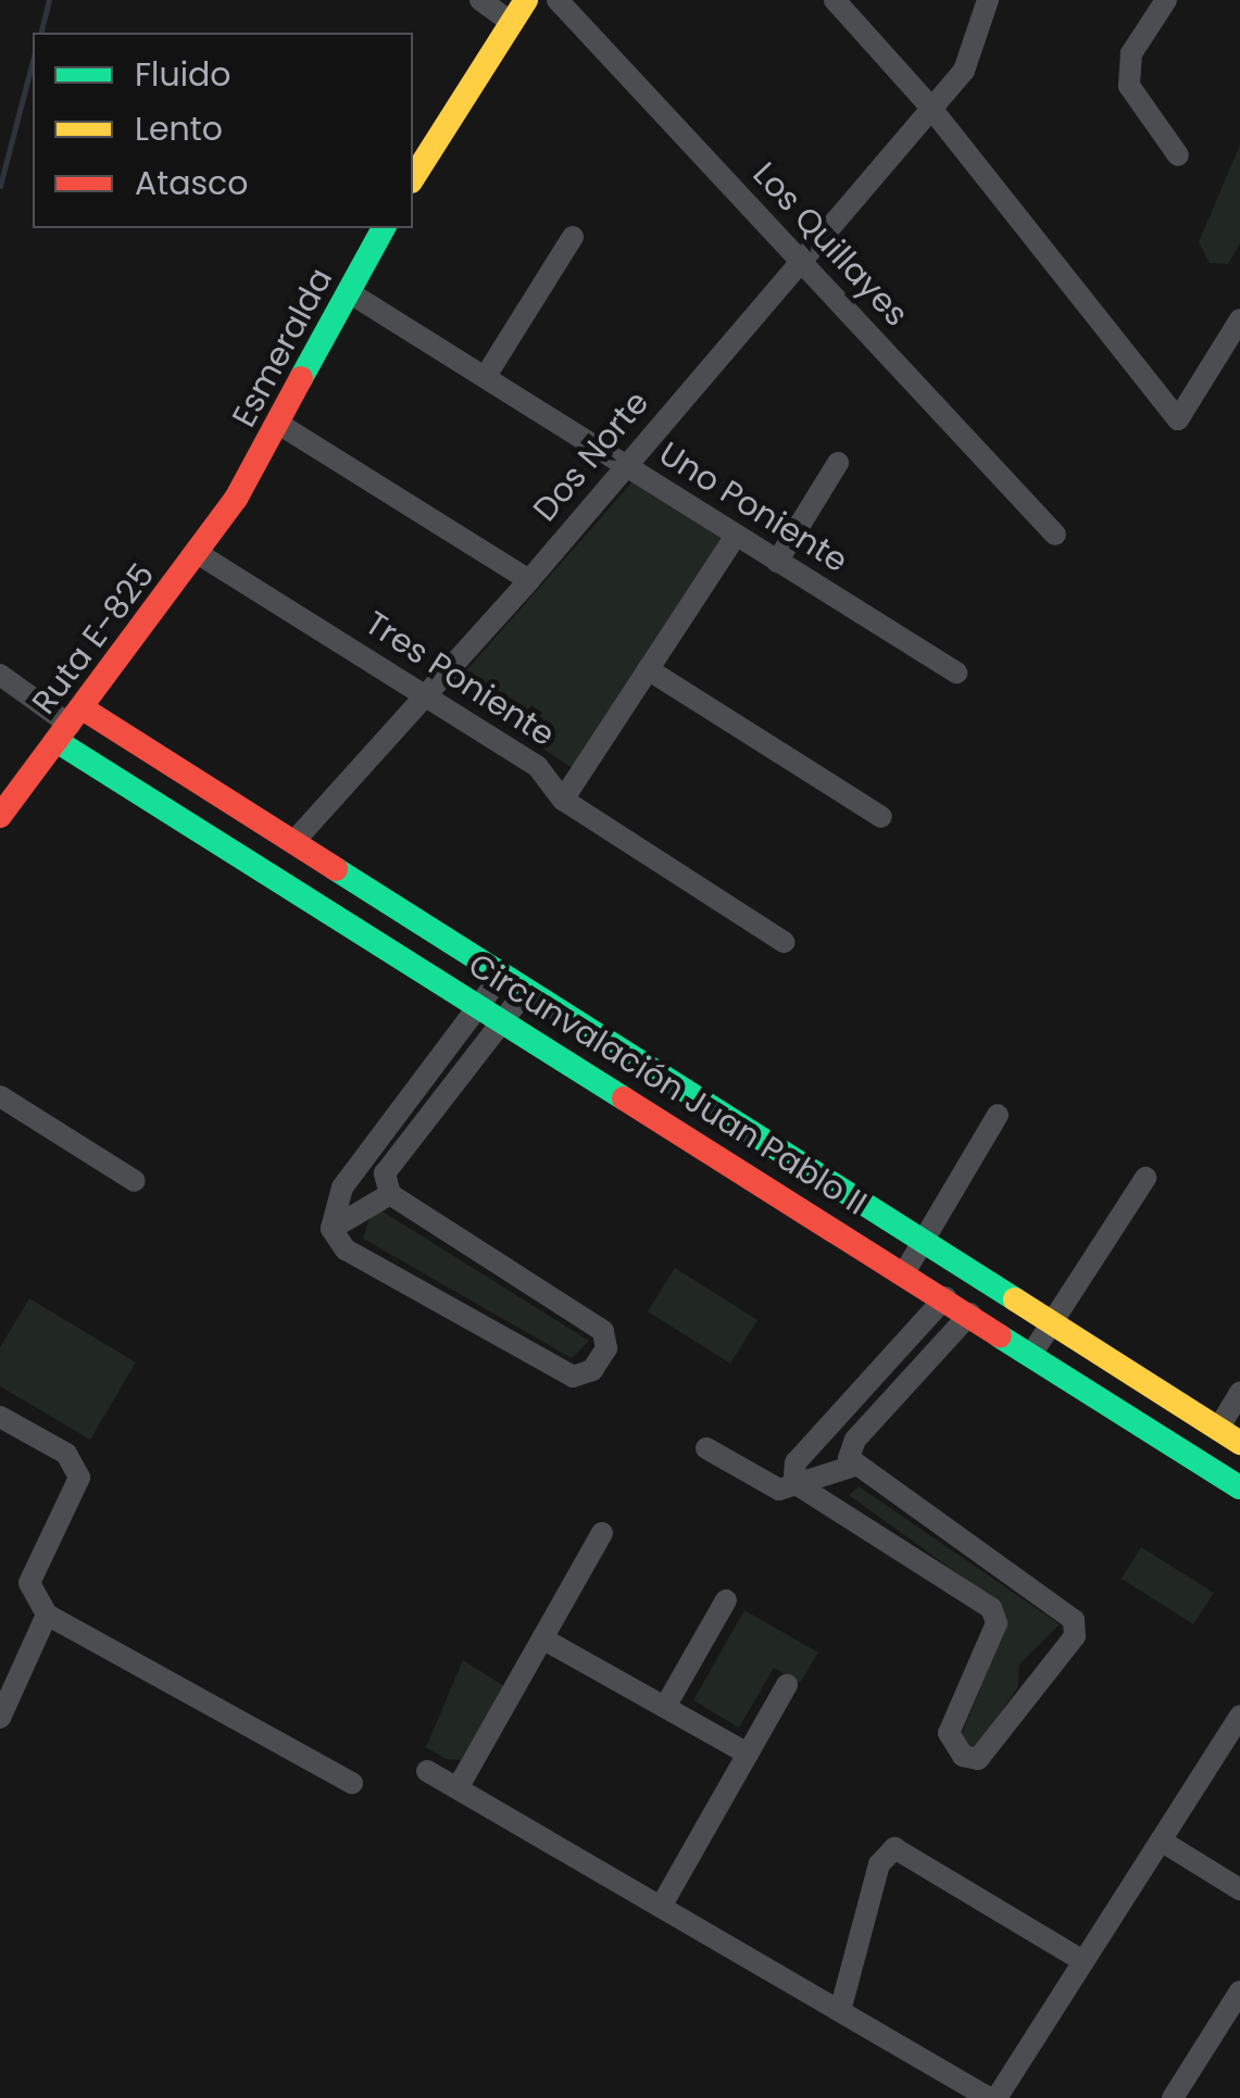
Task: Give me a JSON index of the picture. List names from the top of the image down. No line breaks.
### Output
{"streets":{"street":["Los Quillayes","Esmeralda","Dos Norte","Uno Poniente","Ruta E-825","Tres Poniente","Circunvalación Juan Pablo II"]},"crossings":[["Los Quillayes","Dos Norte"],["Esmeralda","Uno Poniente"],["Esmeralda","Ruta E-825"],["Dos Norte","Uno Poniente"],["Dos Norte","Tres Poniente"],["Dos Norte","Circunvalación Juan Pablo II"],["Ruta E-825","Tres Poniente"],["Ruta E-825","Circunvalación Juan Pablo II"]],"legend":["Fluido","Lento","Atasco"]}
